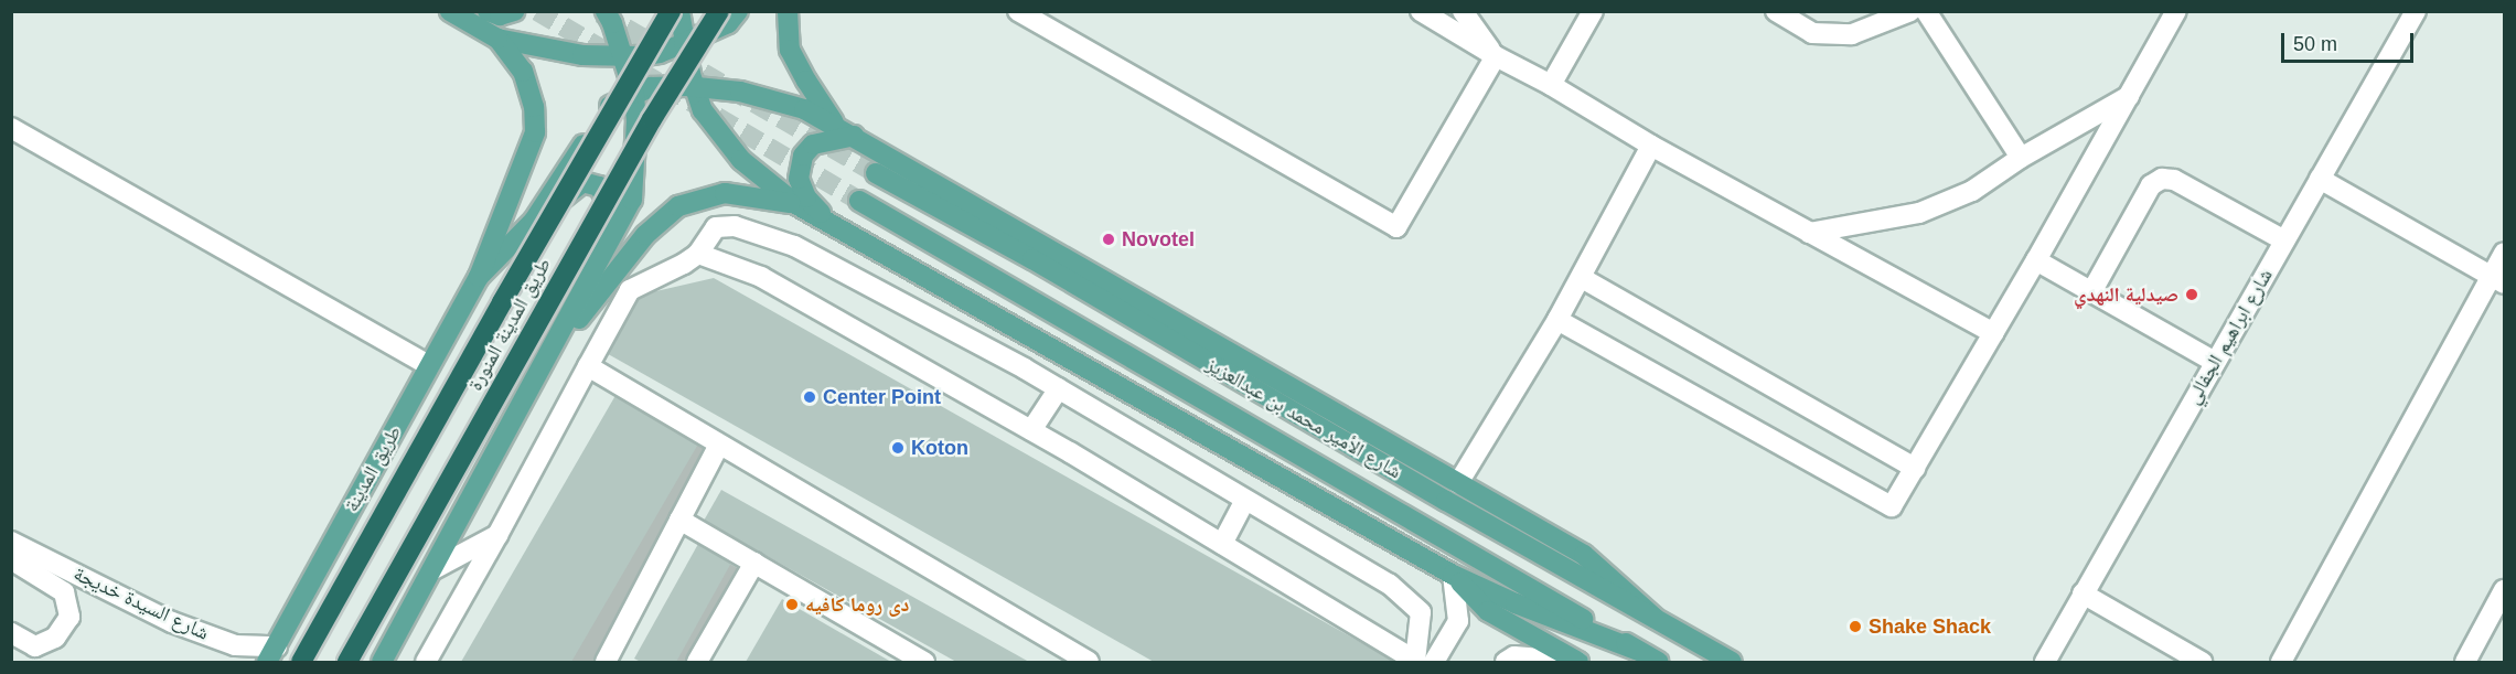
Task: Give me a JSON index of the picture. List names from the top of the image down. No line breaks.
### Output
{"streets":{"highway":["طريق المدينة المنورة"],"main road":["شارع الأمير محمد بن عبدالعزيز","طريق المدينة"],"street":["شارع ابراهيم الجفالي","شارع السيدة خديجة"]},"crossings":[["طريق المدينة","شارع السيدة خديجة"]],"places":["Novotel","صيدلية النهدي","Center Point","Koton","دى روما كافيه","Shake Shack"],"scale_bar":"50 m"}
